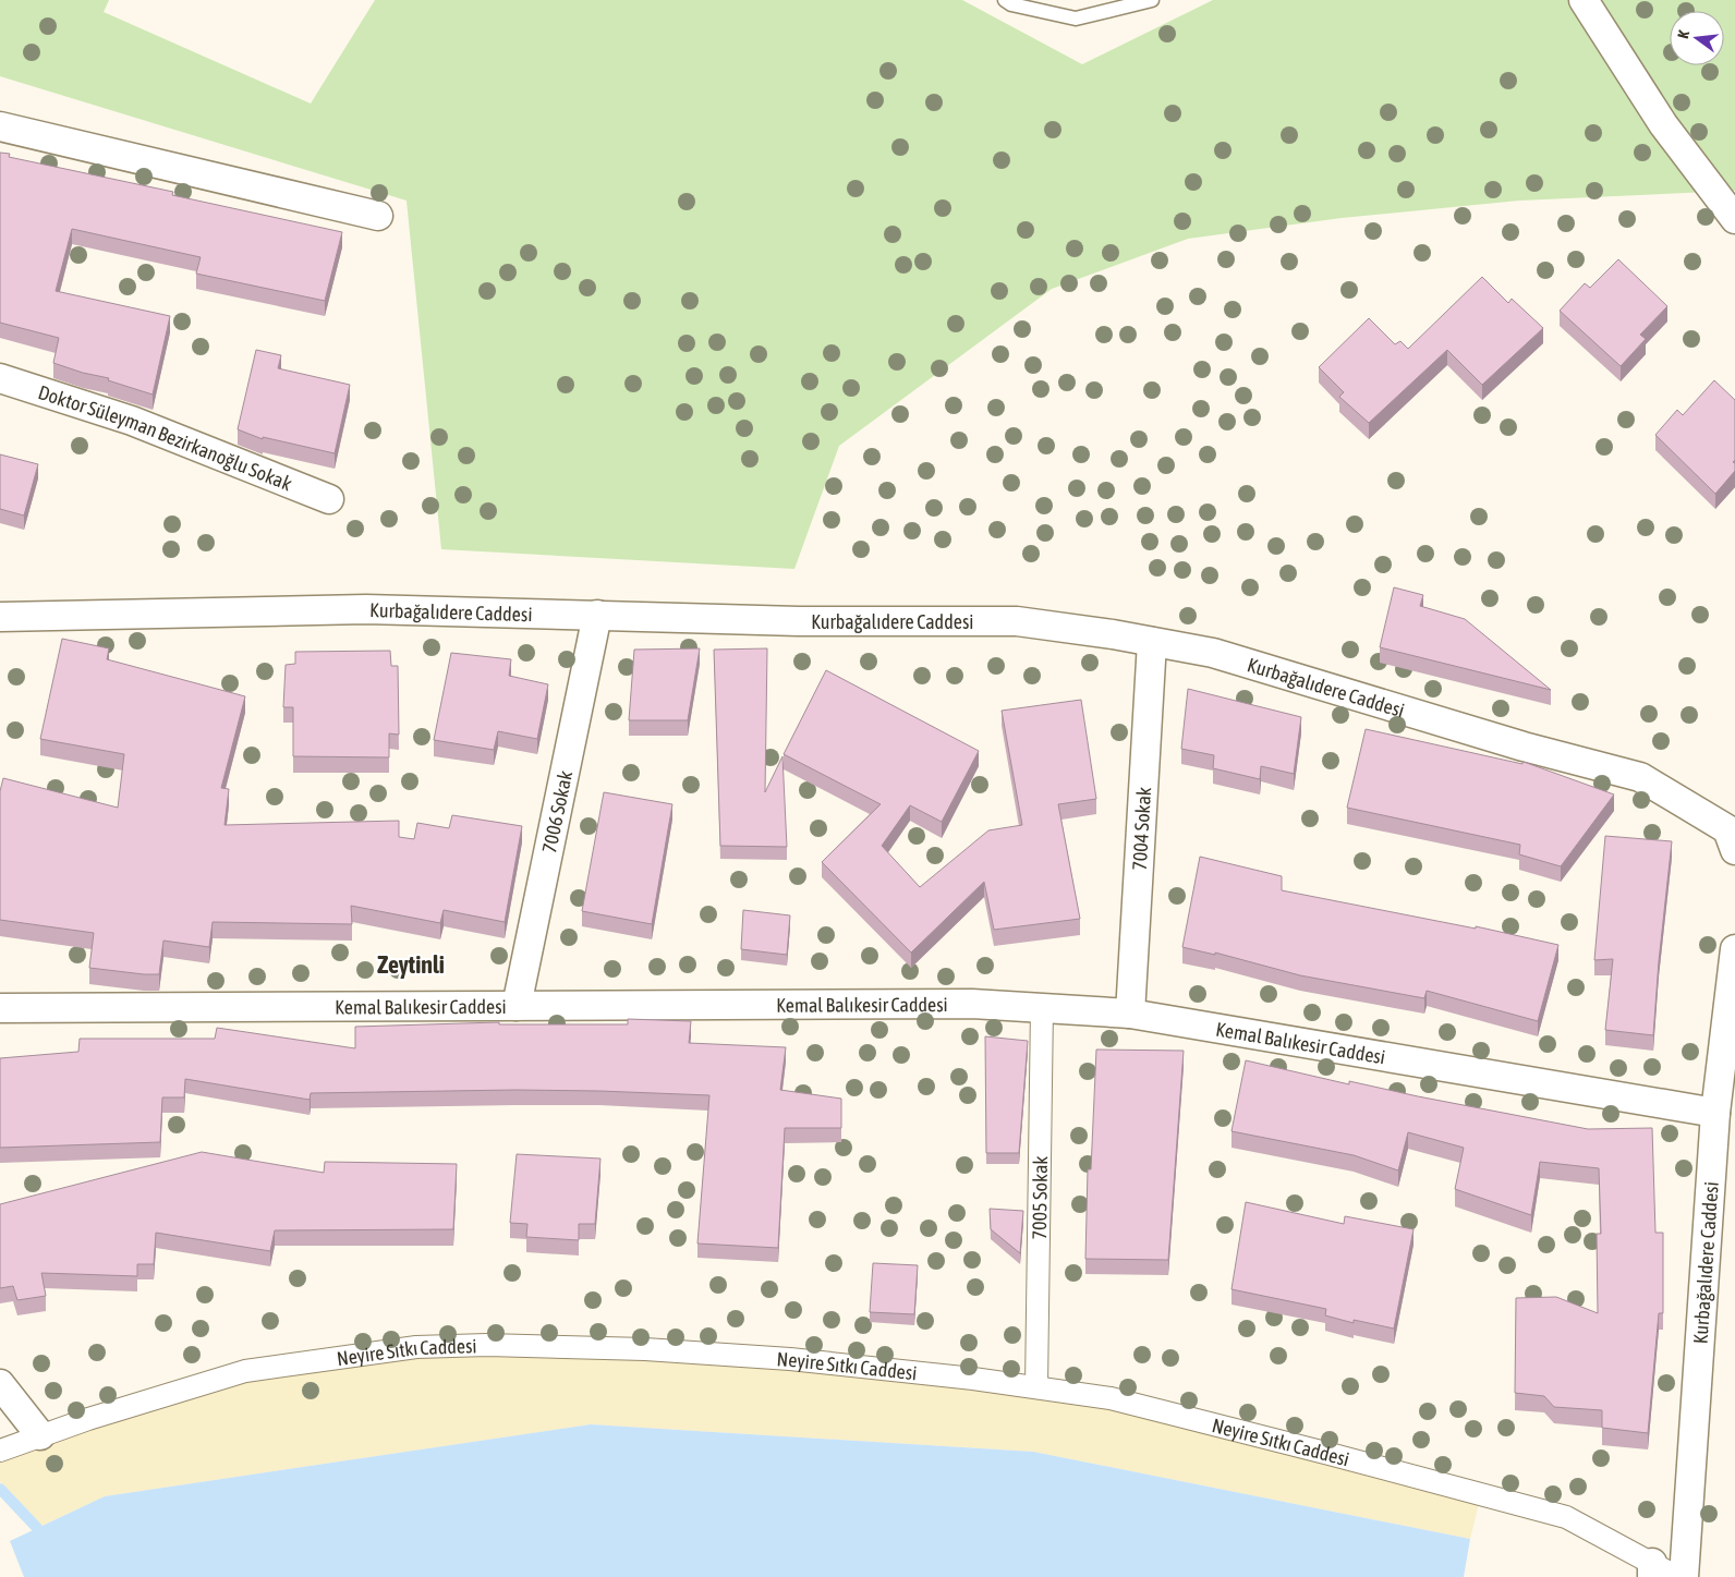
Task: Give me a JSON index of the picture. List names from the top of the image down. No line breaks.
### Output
{"streets":{"street":["Doktor Süleyman Bezirkanoğlu Sokak","Kurbağalıdere Caddesi","7006 Sokak","7004 Sokak","Kemal Balıkesir Caddesi","7005 Sokak","Neyire Sıtkı Caddesi"]},"crossings":[["Kurbağalıdere Caddesi","7006 Sokak"],["Kurbağalıdere Caddesi","7004 Sokak"],["Kurbağalıdere Caddesi","Kemal Balıkesir Caddesi"],["7006 Sokak","Kemal Balıkesir Caddesi"],["7004 Sokak","Kemal Balıkesir Caddesi"],["Kemal Balıkesir Caddesi","7005 Sokak"],["7005 Sokak","Neyire Sıtkı Caddesi"]],"districts":["Zeytinli"],"north":"left"}
